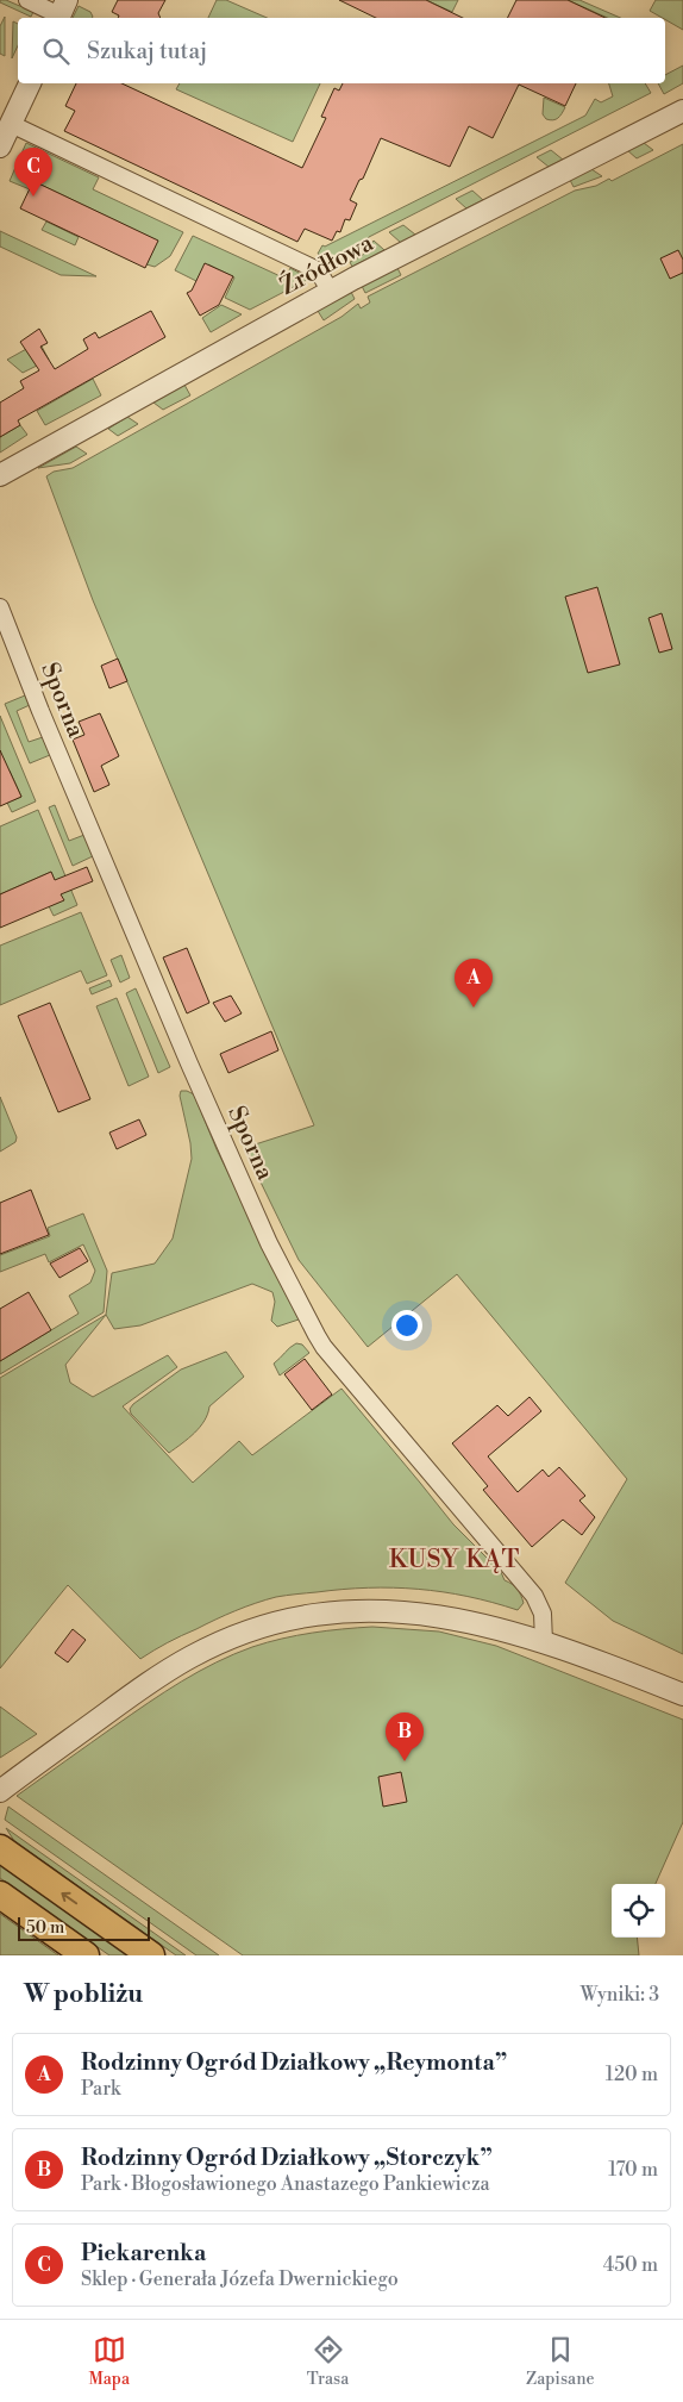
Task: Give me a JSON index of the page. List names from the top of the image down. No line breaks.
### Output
{"streets":{"street":["Źródłowa","Sporna"]},"districts":["KUSY KĄT"],"scale_bar":"50 m","page":{"search":"Szukaj tutaj","pins":["C","A","B"],"scale":"50 m","heading":["W pobliżu","Wyniki: 3"],"list":[{"mark":"A","name":"Rodzinny Ogród Działkowy „Reymonta”","note":"Park","value":"120 m"},{"mark":"B","name":"Rodzinny Ogród Działkowy „Storczyk”","note":"Park · Błogosławionego Anastazego Pankiewicza","value":"170 m"},{"mark":"C","name":"Piekarenka","note":"Sklep · Generała Józefa Dwernickiego","value":"450 m"}],"nav":["Mapa","Trasa","Zapisane"]}}
